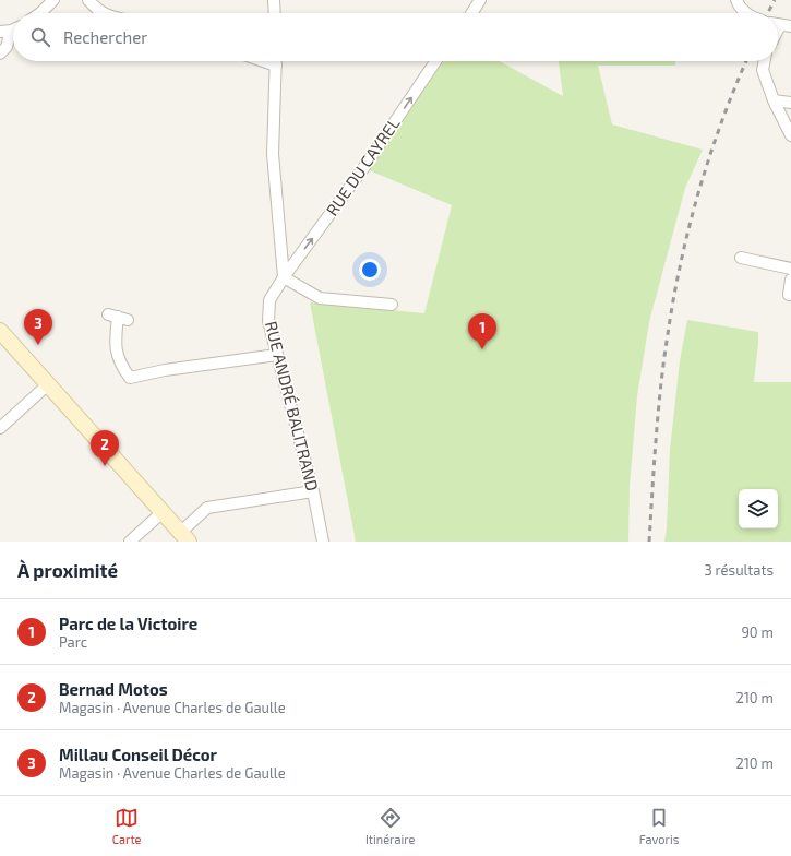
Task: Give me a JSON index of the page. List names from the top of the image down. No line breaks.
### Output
{"streets":{"street":["RUE DU CAYREL","RUE ANDRÉ BALITRAND"]},"crossings":[["RUE DU CAYREL","RUE ANDRÉ BALITRAND"]],"one_way":["RUE DU CAYREL"],"page":{"search":"Rechercher","pins":["3","1","2"],"heading":["À proximité","3 résultats"],"list":[{"mark":"1","name":"Parc de la Victoire","note":"Parc","value":"90 m"},{"mark":"2","name":"Bernad Motos","note":"Magasin · Avenue Charles de Gaulle","value":"210 m"},{"mark":"3","name":"Millau Conseil Décor","note":"Magasin · Avenue Charles de Gaulle","value":"210 m"}],"nav":["Carte","Itinéraire","Favoris"]}}
